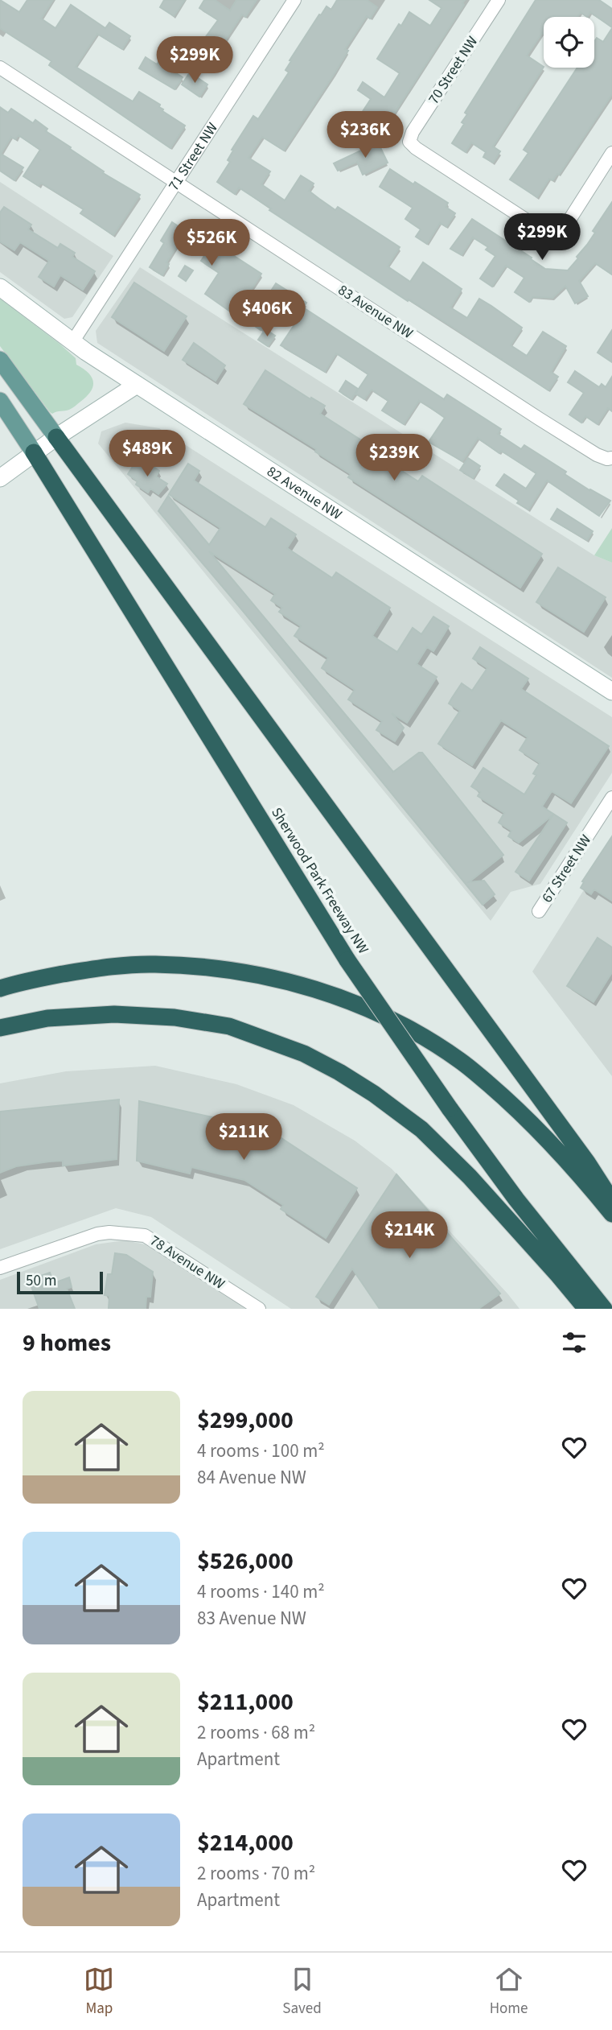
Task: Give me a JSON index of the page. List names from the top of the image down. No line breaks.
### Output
{"streets":{"highway":["Sherwood Park Freeway NW"],"street":["70 Street NW","71 Street NW","83 Avenue NW","82 Avenue NW","67 Street NW","78 Avenue NW"]},"crossings":[["71 Street NW","83 Avenue NW"],["71 Street NW","82 Avenue NW"]],"scale_bar":"50 m","page":{"price":["$299K","$236K","$299K","$526K","$406K","$489K","$239K","$211K","$214K"],"scale":"50 m","heading":"9 homes","list":[{"name":"$299,000","note":"4 rooms · 100 m² · 84 Avenue NW"},{"name":"$526,000","note":"4 rooms · 140 m² · 83 Avenue NW"},{"name":"$211,000","note":"2 rooms · 68 m² · Apartment"},{"name":"$214,000","note":"2 rooms · 70 m² · Apartment"}],"tabs":["Map","Saved","Home"]}}
